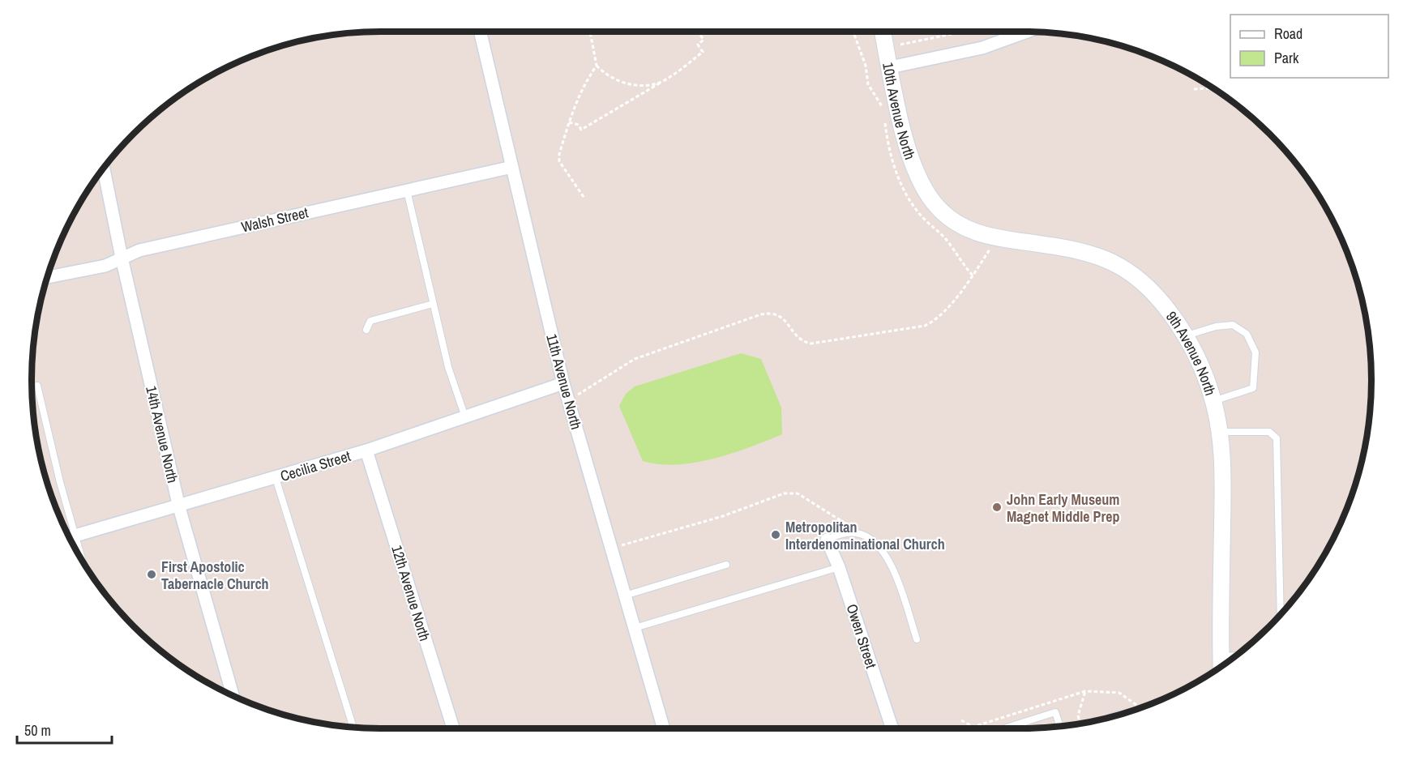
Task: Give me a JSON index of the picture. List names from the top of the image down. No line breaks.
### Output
{"streets":{"street":["10th Avenue North","Walsh Street","9th Avenue North","11th Avenue North","14th Avenue North","Cecilia Street","12th Avenue North","Owen Street"]},"crossings":[["10th Avenue North","9th Avenue North"],["Walsh Street","11th Avenue North"],["Walsh Street","14th Avenue North"],["11th Avenue North","Cecilia Street"],["14th Avenue North","Cecilia Street"],["Cecilia Street","12th Avenue North"]],"places":["John Early Museum Magnet Middle Prep","Metropolitan Interdenominational Church","First Apostolic Tabernacle Church"],"legend":["Road","Park"],"scale_bar":"50 m"}
